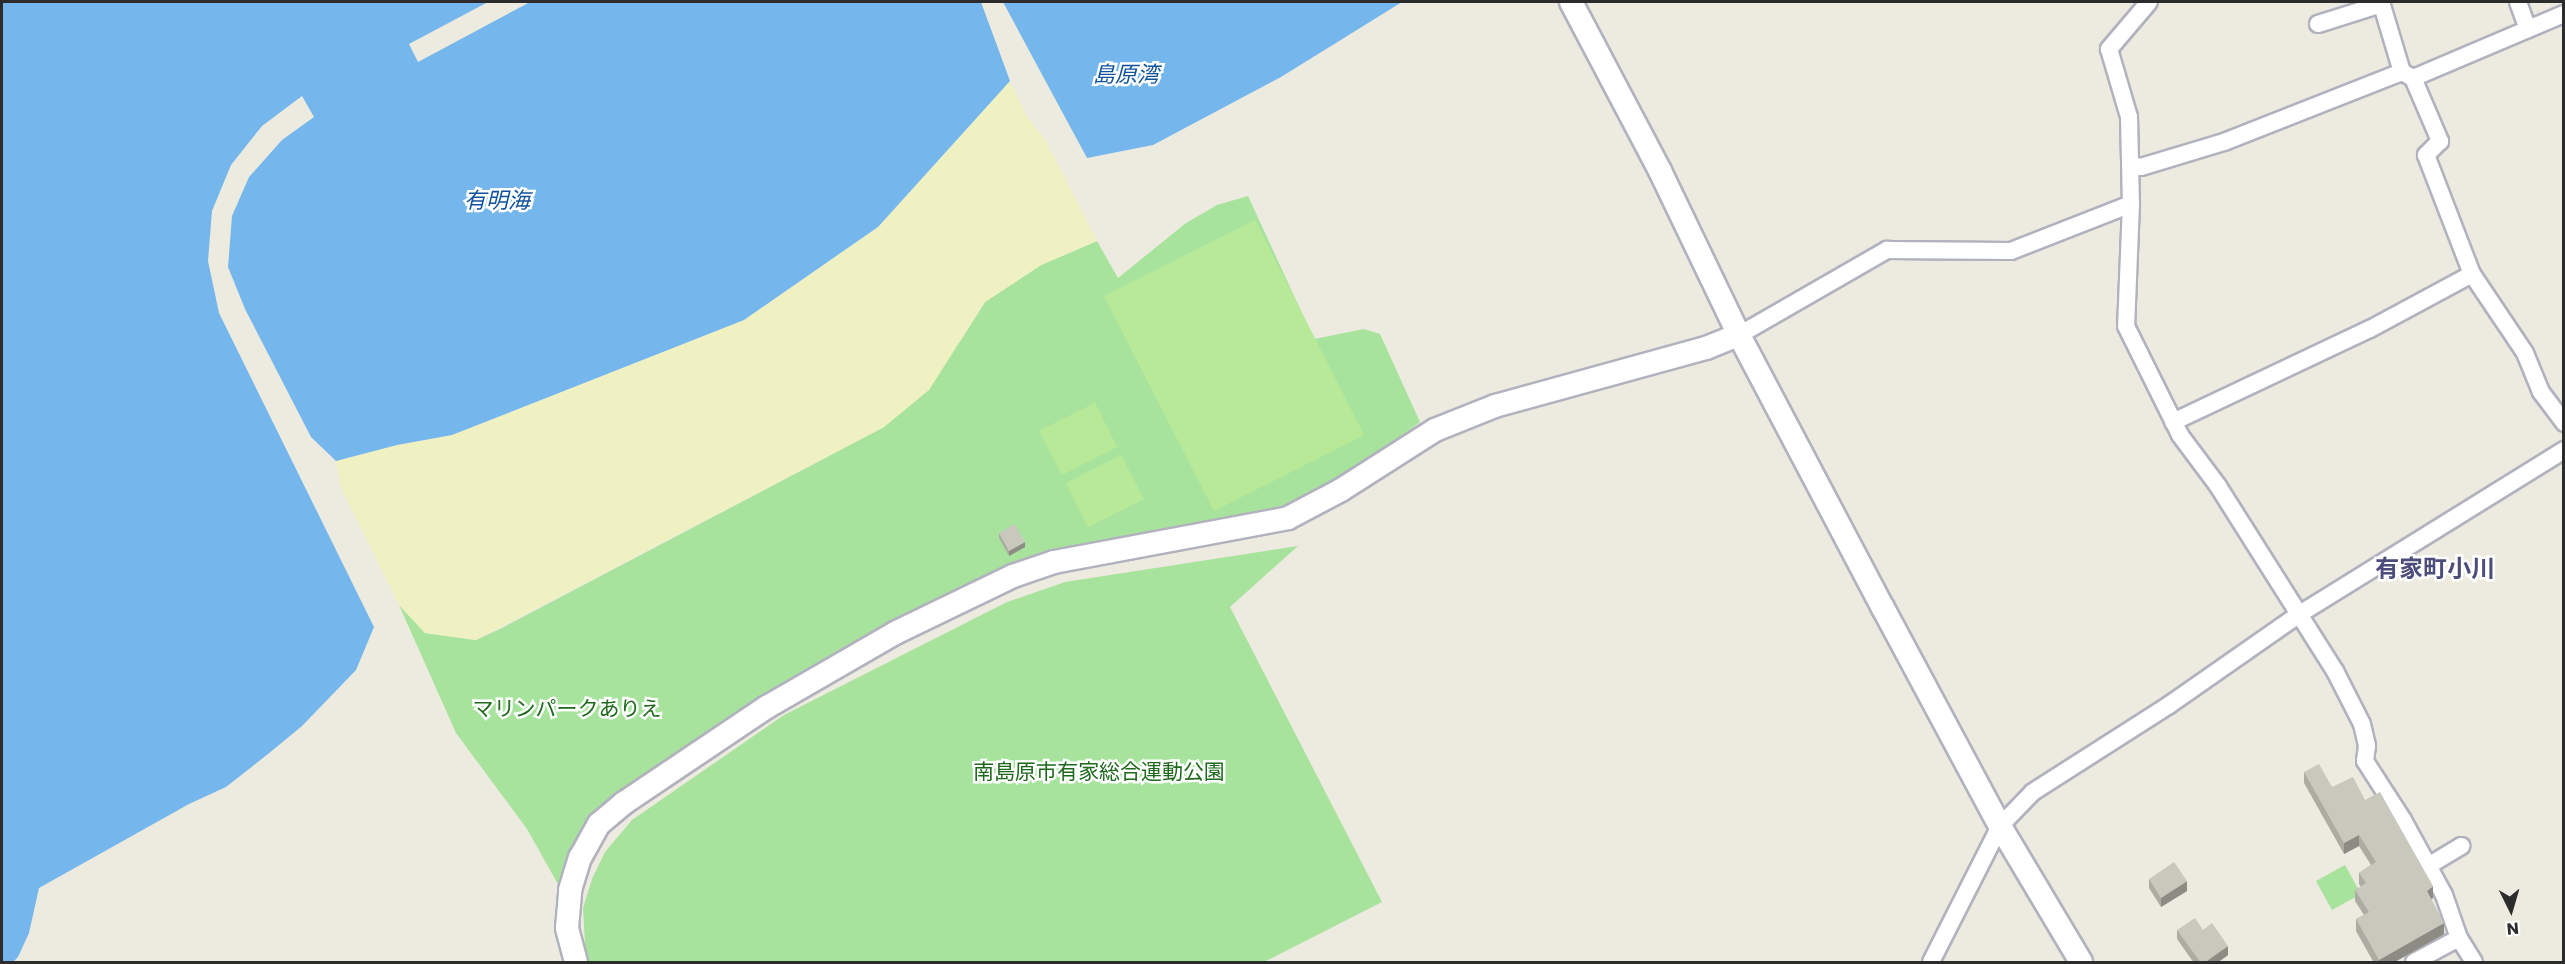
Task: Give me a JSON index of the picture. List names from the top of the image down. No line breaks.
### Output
{"districts":["有家町小川"],"water":["島原湾","有明海"],"parks":["マリンパークありえ","南島原市有家総合運動公園"],"north":"bottom"}
